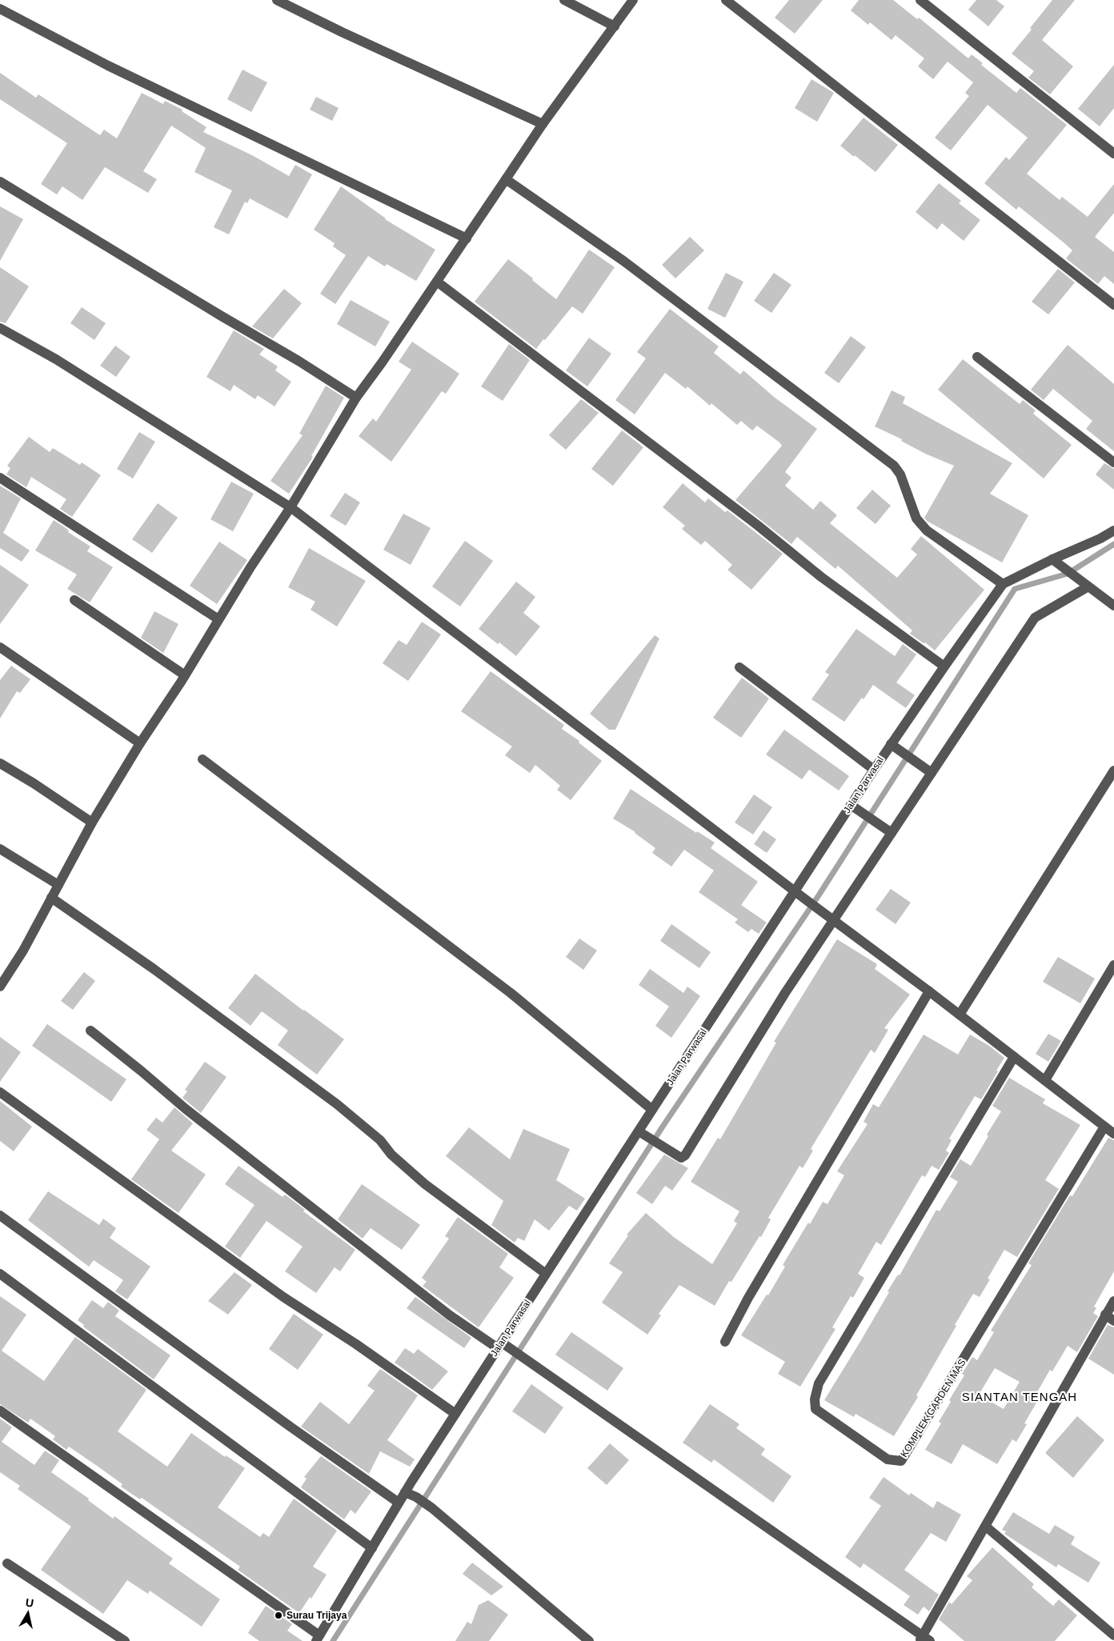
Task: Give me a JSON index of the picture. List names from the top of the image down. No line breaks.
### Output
{"streets":{"street":["Jalan Parwasal","KOMPLEK GARDEN MAS"]},"districts":["SIANTAN TENGAH"],"places":["Surau Trijaya"],"north":"top"}
